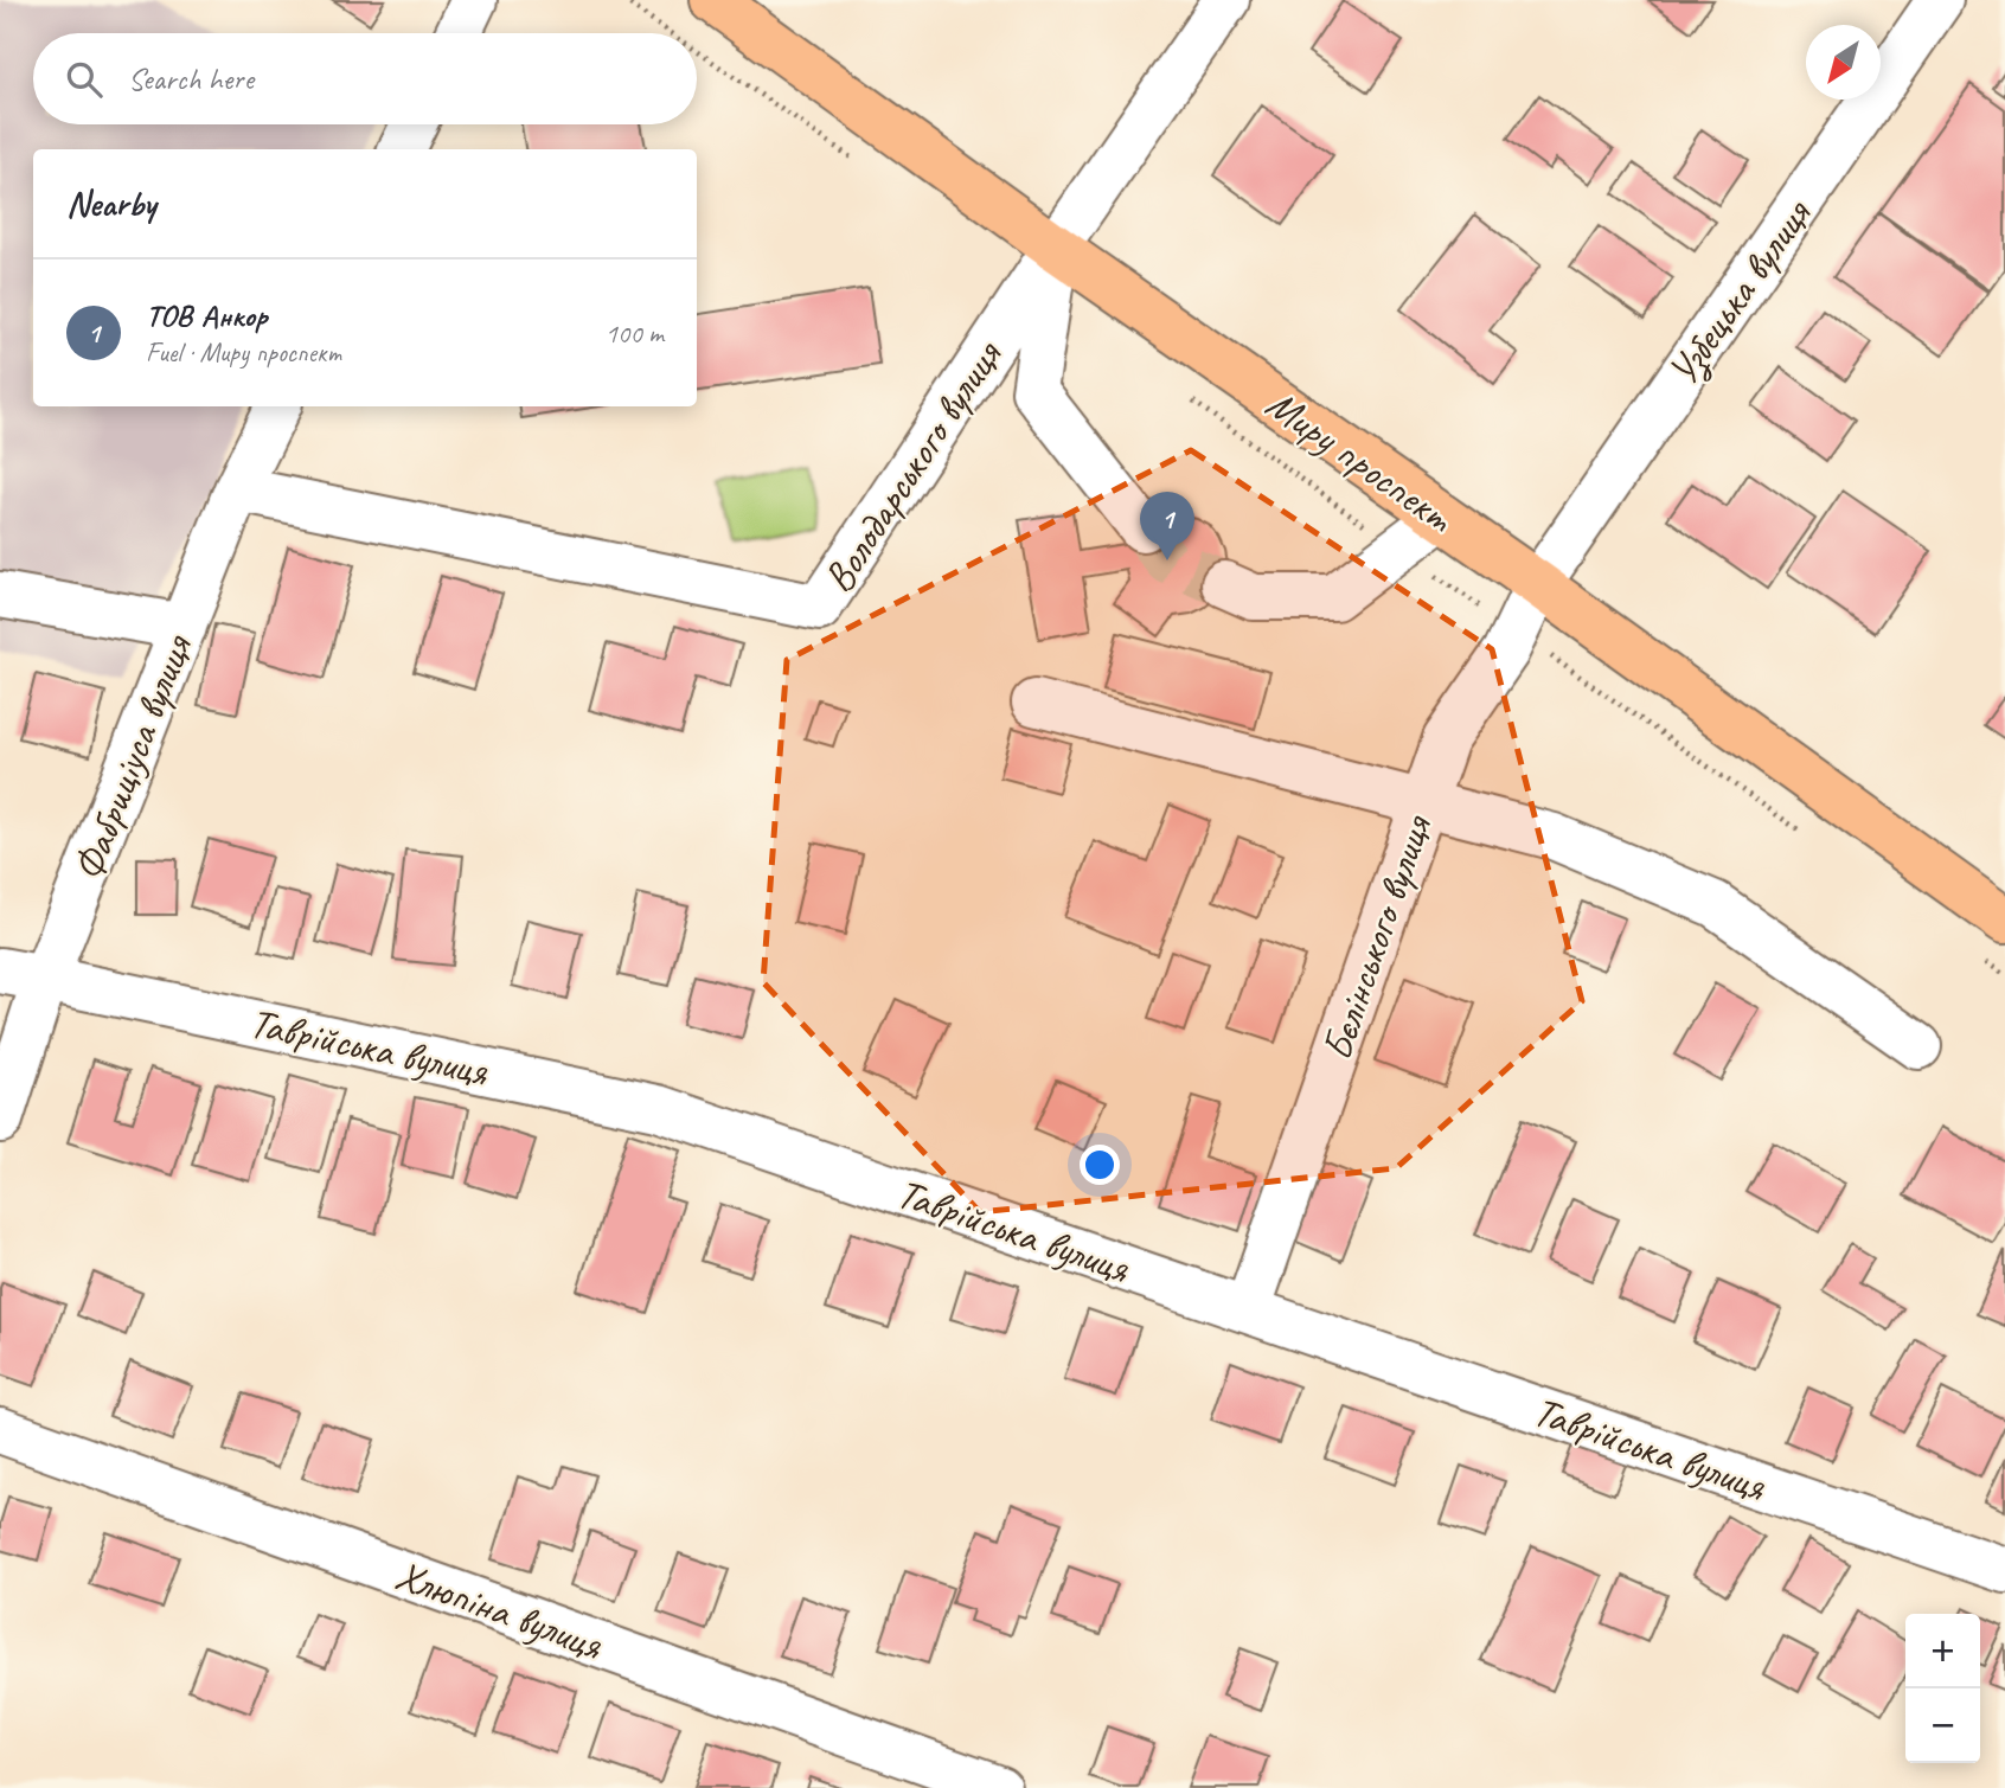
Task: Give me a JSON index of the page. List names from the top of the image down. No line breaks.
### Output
{"streets":{"main road":["Миру проспект"],"street":["Узбецька вулиця","Володарського вулиця","Фабриціуса вулиця","Бєлінського вулиця","Таврійська вулиця","Хлюпіна вулиця"]},"crossings":[["Узбецька вулиця","Миру проспект"],["Узбецька вулиця","Бєлінського вулиця"],["Миру проспект","Володарського вулиця"],["Миру проспект","Бєлінського вулиця"],["Володарського вулиця","Фабриціуса вулиця"],["Фабриціуса вулиця","Таврійська вулиця"],["Бєлінського вулиця","Таврійська вулиця"]],"north":"bottom left","page":{"search":"Search here","heading":"Nearby","list":[{"mark":"1","name":"ТОВ Анкор","note":"Fuel · Миру проспект","value":"100 m"}],"pins":"1","map_buttons":["+","−"]}}
